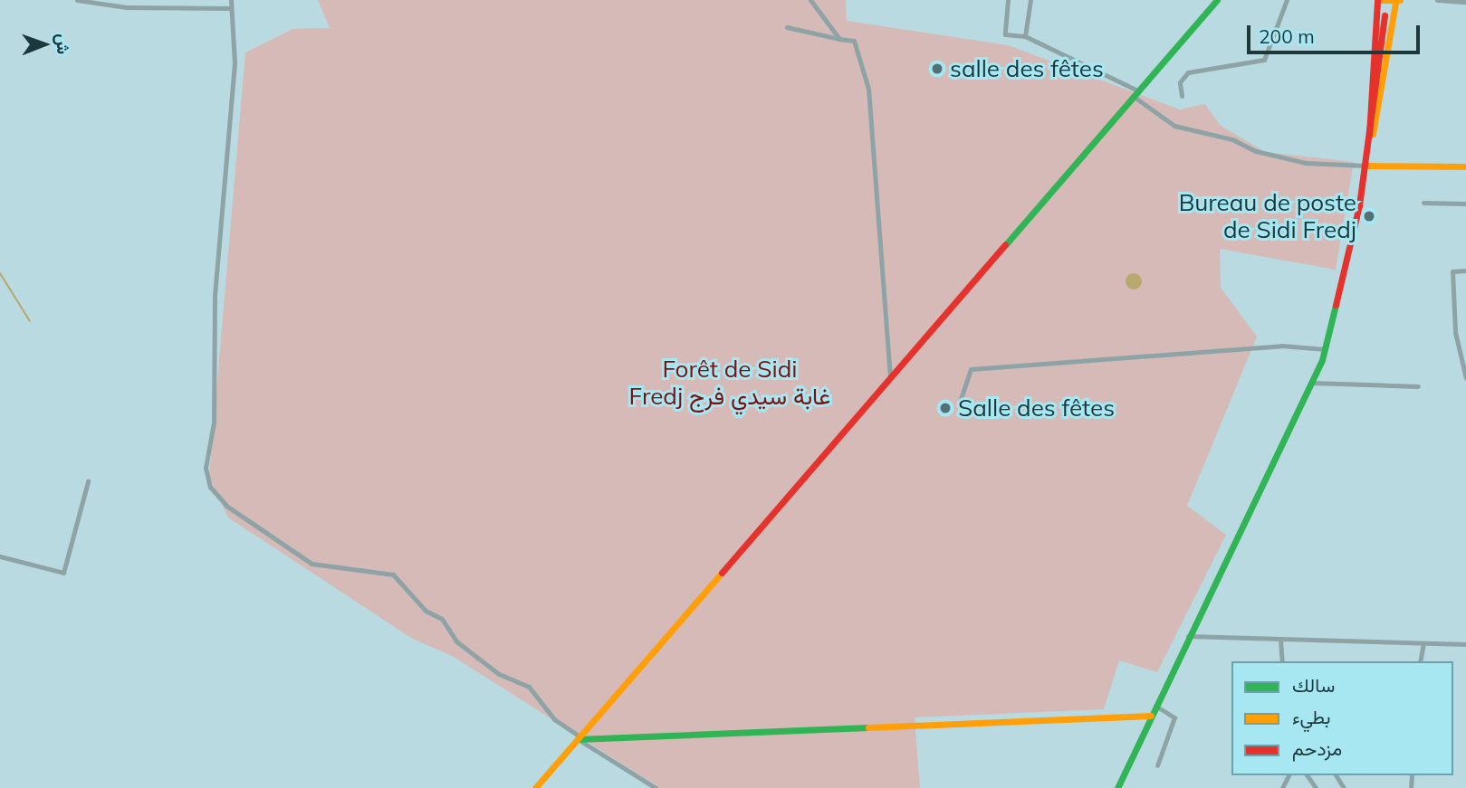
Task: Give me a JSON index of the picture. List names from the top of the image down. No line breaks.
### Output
{"parks":["Forêt de Sidi Fredj غابة سيدي فرج"],"places":["salle des fêtes","Bureau de poste de Sidi Fredj","Salle des fêtes"],"legend":["سالك","بطيء","مزدحم"],"scale_bar":"200 m","north":"right"}
